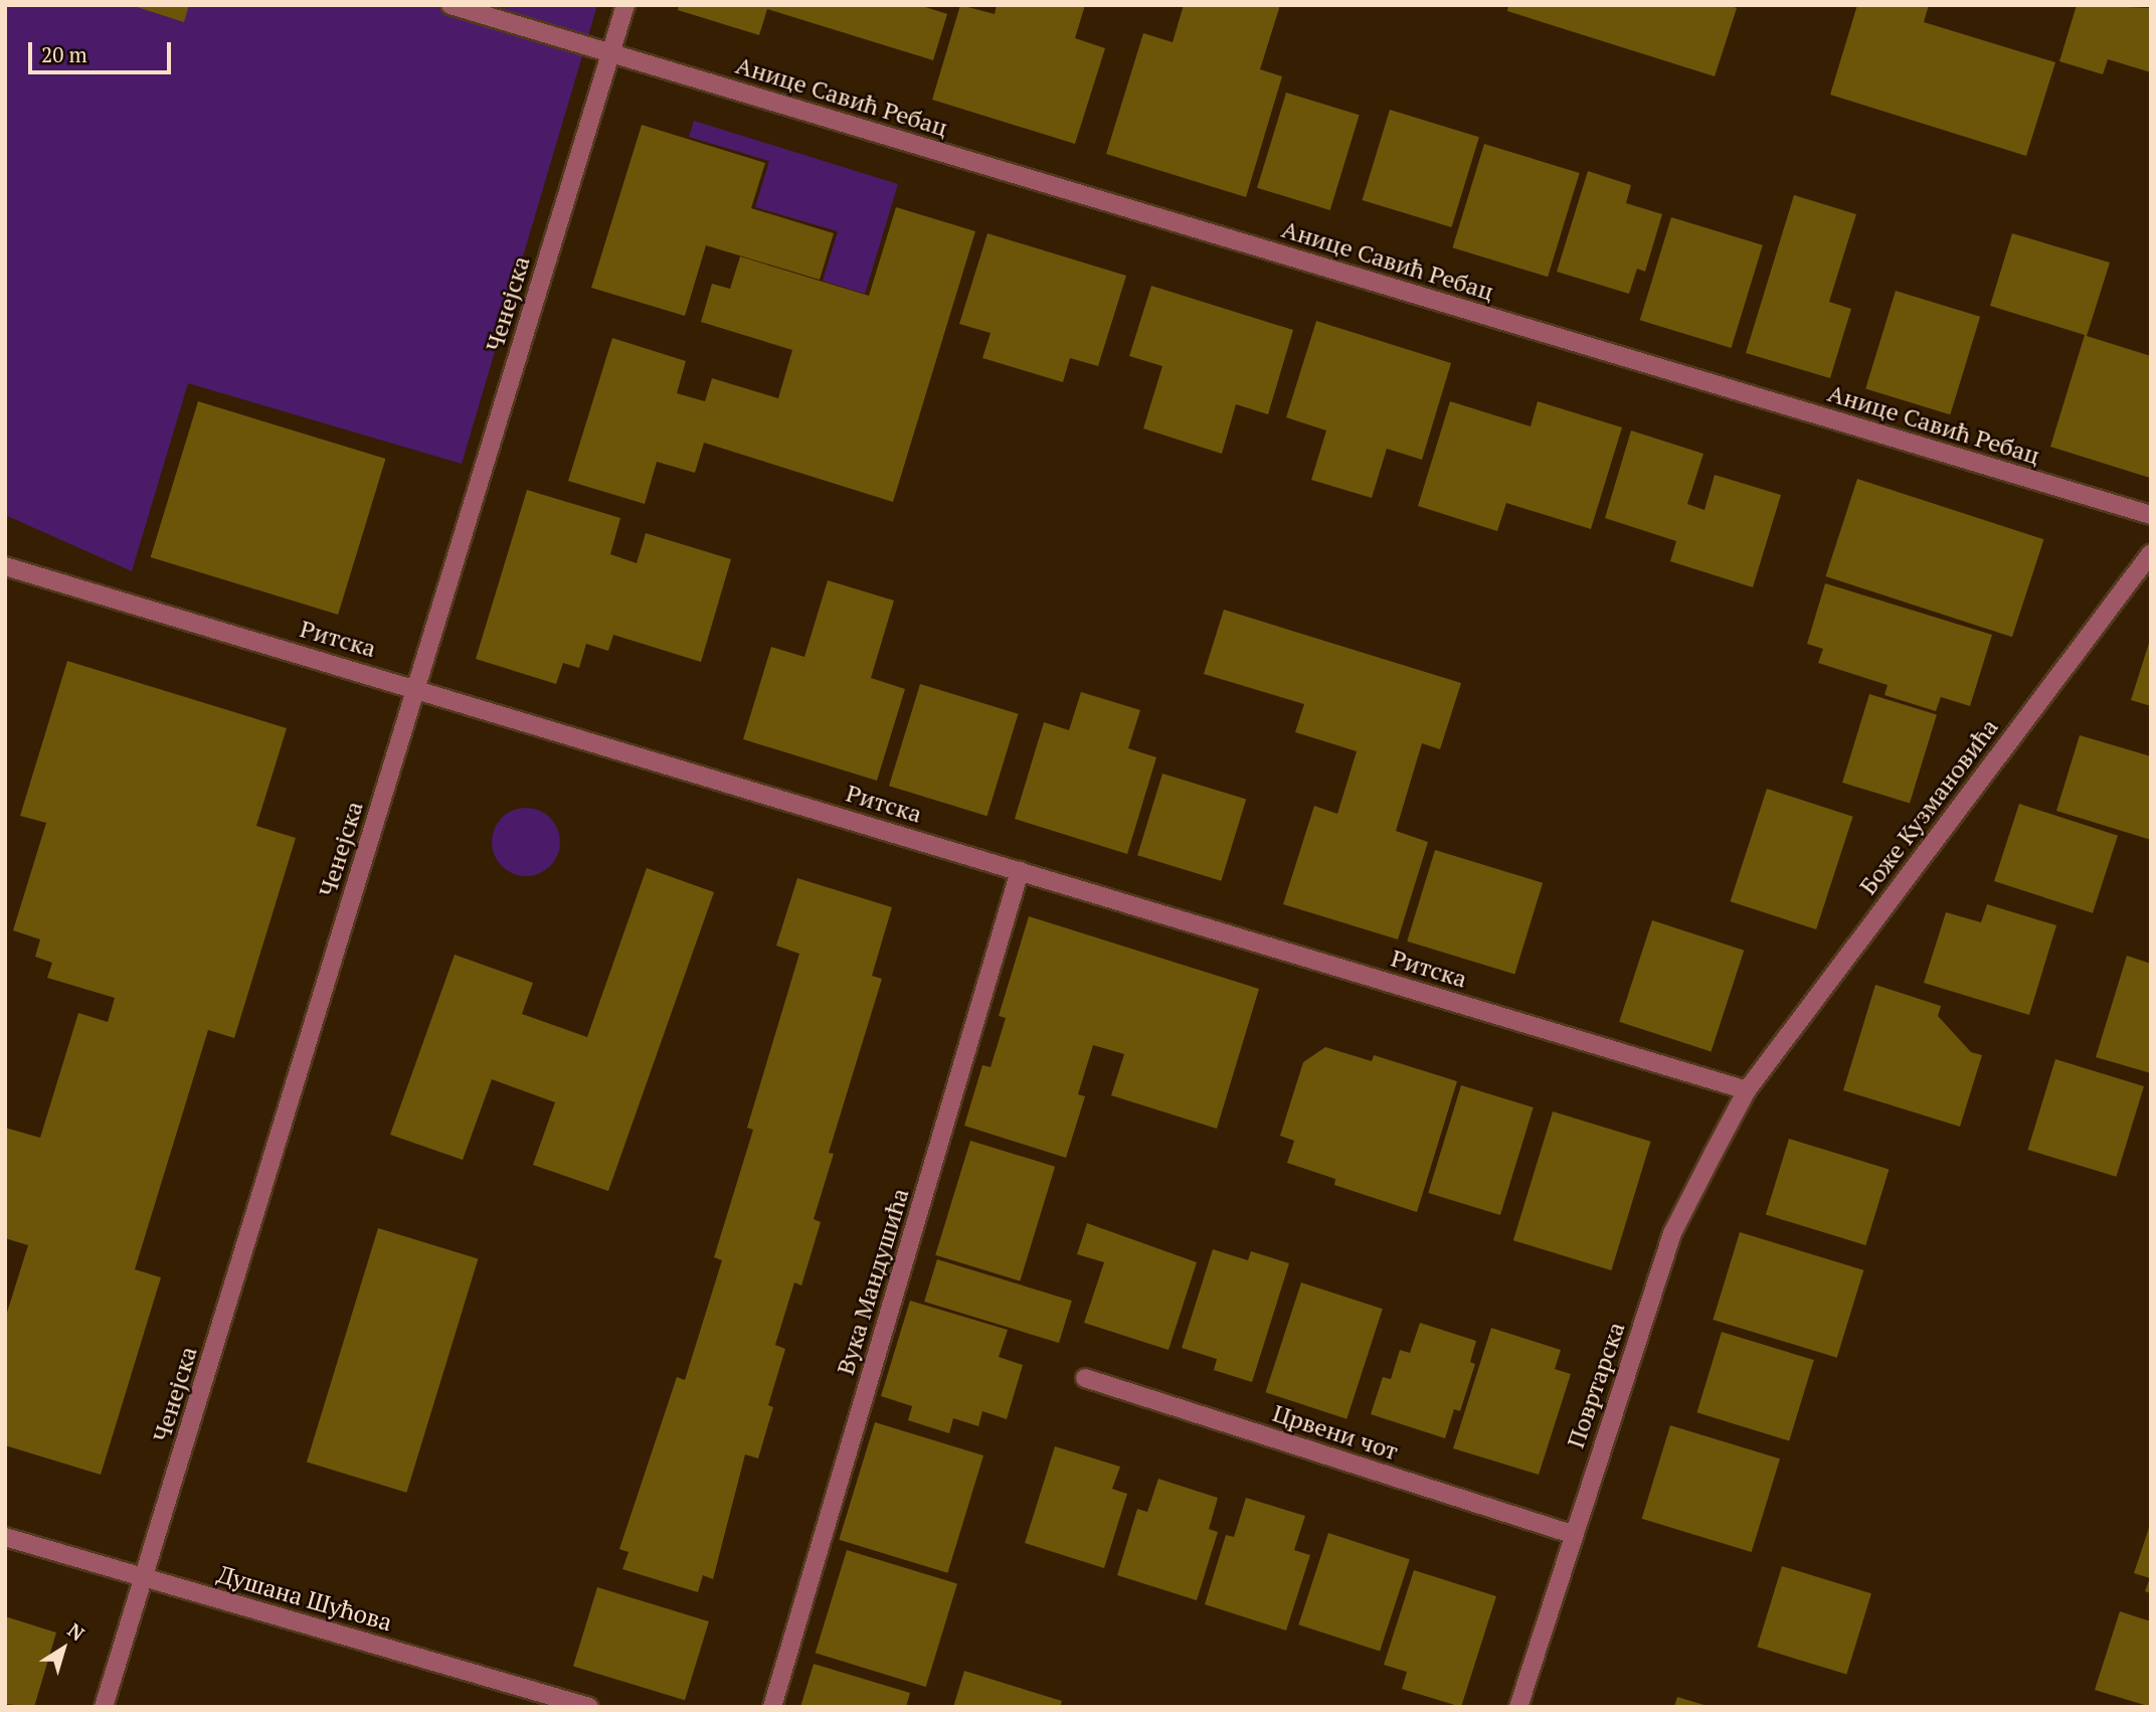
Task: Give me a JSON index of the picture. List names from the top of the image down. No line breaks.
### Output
{"streets":{"street":["Анице Савић Ребац","Ченејска","Ритска","Боже Кузмановића","Вука Мандушића","Повртарска","Црвени чот","Душана Шућова"]},"crossings":[["Анице Савић Ребац","Ченејска"],["Ченејска","Ритска"],["Ченејска","Душана Шућова"],["Ритска","Боже Кузмановића"],["Ритска","Вука Мандушића"],["Ритска","Повртарска"],["Боже Кузмановића","Повртарска"],["Повртарска","Црвени чот"]],"scale_bar":"20 m","north":"top right"}
